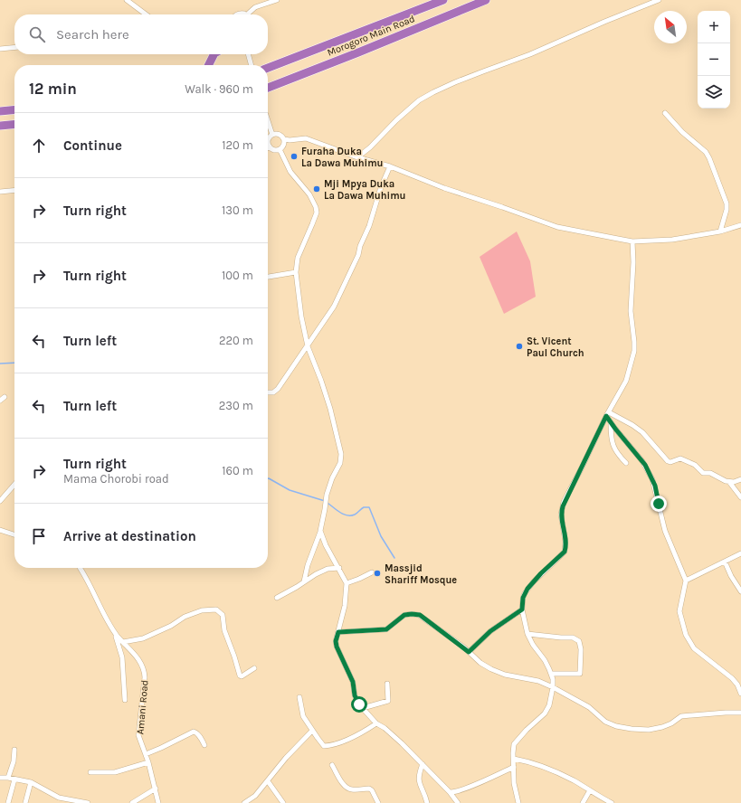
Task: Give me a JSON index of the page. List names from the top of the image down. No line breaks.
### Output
{"streets":{"highway":["Morogoro Main Road"],"street":["Amani Road"]},"places":["Furaha Duka La Dawa Muhimu","Mji Mpya Duka La Dawa Muhimu","St. Vicent Paul Church","Massjid Shariff Mosque"],"north":"top left","page":{"map_buttons":["+","−"],"search":"Search here","heading":["12 min","Walk · 960 m"],"list":[["Continue","120 m"],["Turn right","130 m"],["Turn right","100 m"],["Turn left","220 m"],["Turn left","230 m"],["Turn right","Mama Chorobi road","160 m"],"Arrive at destination"]}}
